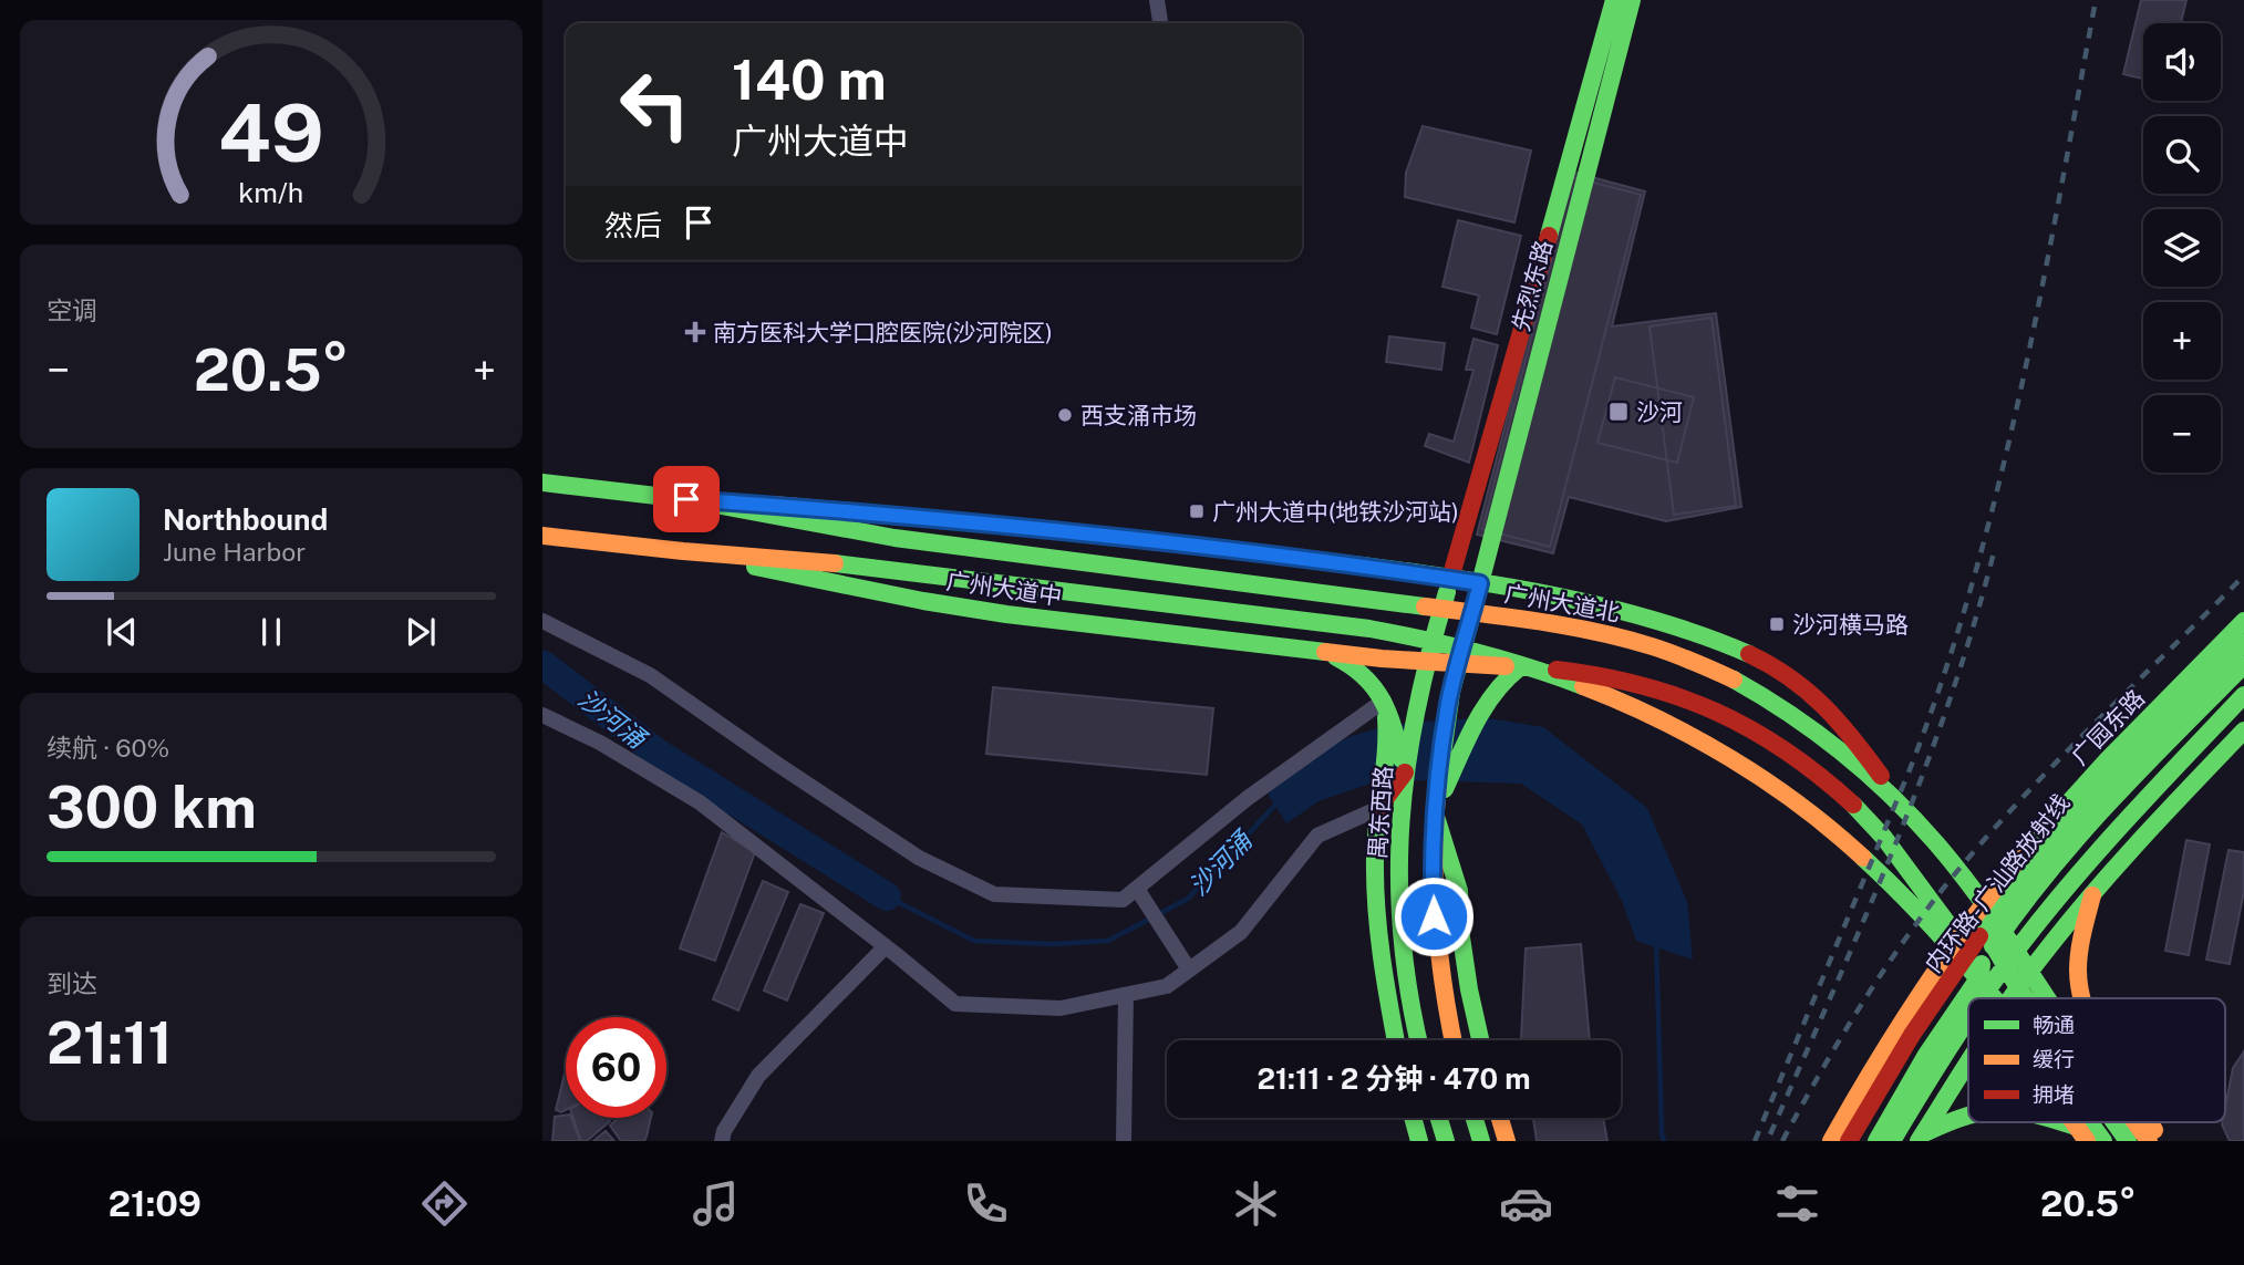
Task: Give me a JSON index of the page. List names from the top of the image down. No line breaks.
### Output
{"streets":{"main road":["先烈东路","广州大道中","广州大道北","广园东路","禺东西路","内环路-广汕路放射线"]},"crossings":[["先烈东路","广州大道中"],["先烈东路","广州大道北"],["先烈东路","禺东西路"],["广州大道中","广州大道北"],["广州大道中","禺东西路"],["广州大道北","广园东路"],["广州大道北","禺东西路"]],"water":["沙河涌"],"places":{"health":["南方医科大学口腔医院(沙河院区)"],"transit":["沙河","广州大道中(地铁沙河站)","沙河横马路"],"other":["西支涌市场"]},"legend":["畅通","缓行","拥堵"],"page":{"map_buttons":["+","−"],"turn":["140 m","广州大道中"],"then":"然后","tile":["空调",["续航 · 60%","300 km"],["到达","21:11"]],"heat":["−","20.5°","+"],"song":["Northbound","June Harbor"],"limit":"60","trip":"21:11 · 2 分钟 · 470 m","tabs":["21:09","20.5°"],"gauge":["49","km/h"]}}
